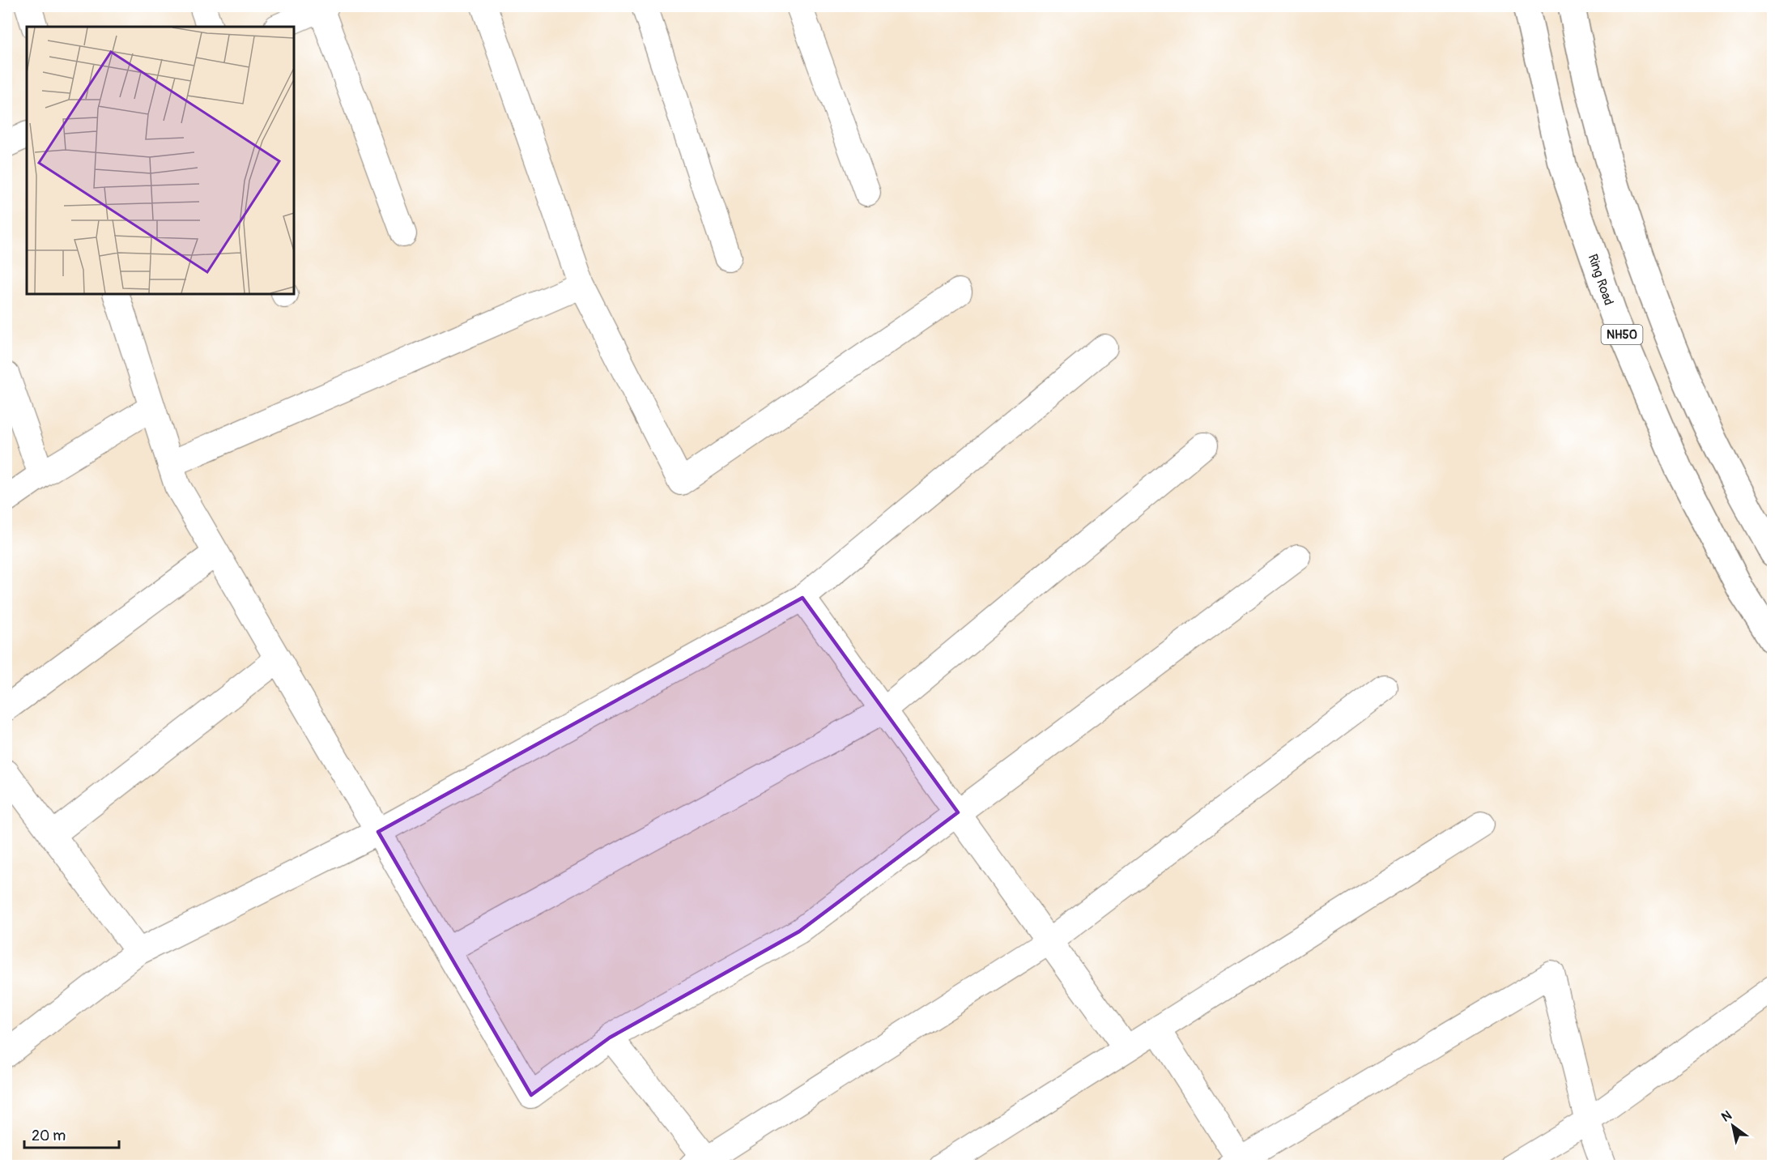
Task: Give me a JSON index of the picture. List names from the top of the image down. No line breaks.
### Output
{"streets":{"highway":["Ring Road","NH50"]},"scale_bar":"20 m","north":"top left"}
